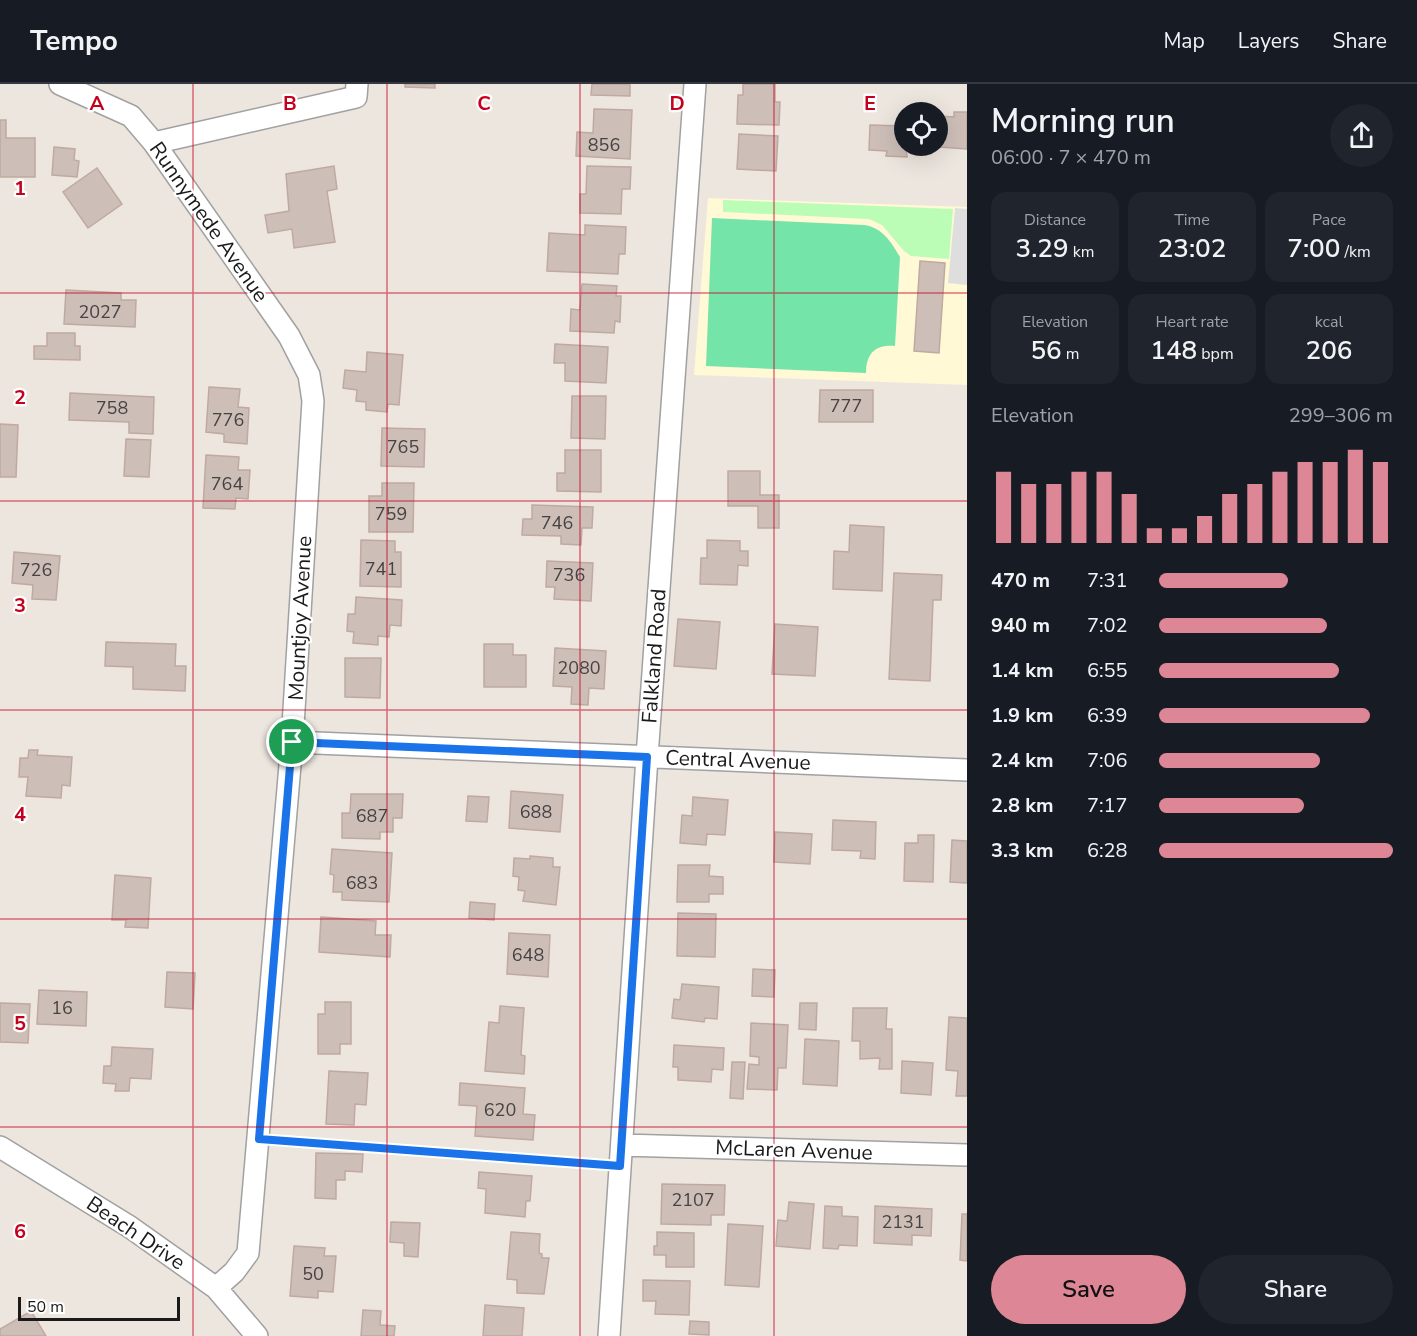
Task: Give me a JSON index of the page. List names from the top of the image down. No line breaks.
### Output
{"streets":{"street":["Runnymede Avenue","Mountjoy Avenue","Falkland Road","Central Avenue","McLaren Avenue","Beach Drive"]},"crossings":[["Runnymede Avenue","Mountjoy Avenue"],["Mountjoy Avenue","Central Avenue"],["Mountjoy Avenue","Beach Drive"],["Falkland Road","Central Avenue"],["Falkland Road","McLaren Avenue"]],"house_numbers":["856","2027","777","758","776","765","764","759","746","741","726","736","2080","688","687","683","648","16","620","2107","2131","50"],"scale_bar":"50 m","page":{"header":"Tempo","nav":["Map","Layers","Share"],"heading":["Morning run","06:00 · 7 × 470 m"],"stats":[["Distance","3.29 km"],["Time","23:02"],["Pace","7:00 /km"],["Elevation","56 m"],["Heart rate","148 bpm"],["kcal","206"]],"chart":["Elevation","299–306 m"],"list":[{"name":"470 m","note":"7:31"},{"name":"940 m","note":"7:02"},{"name":"1.4 km","note":"6:55"},{"name":"1.9 km","note":"6:39"},{"name":"2.4 km","note":"7:06"},{"name":"2.8 km","note":"7:17"},{"name":"3.3 km","note":"6:28"}],"buttons":["Save","Share"],"scale":"50 m"},"grid":{"columns":["A","B","C","D","E"],"rows":["1","2","3","4","5","6"]}}
